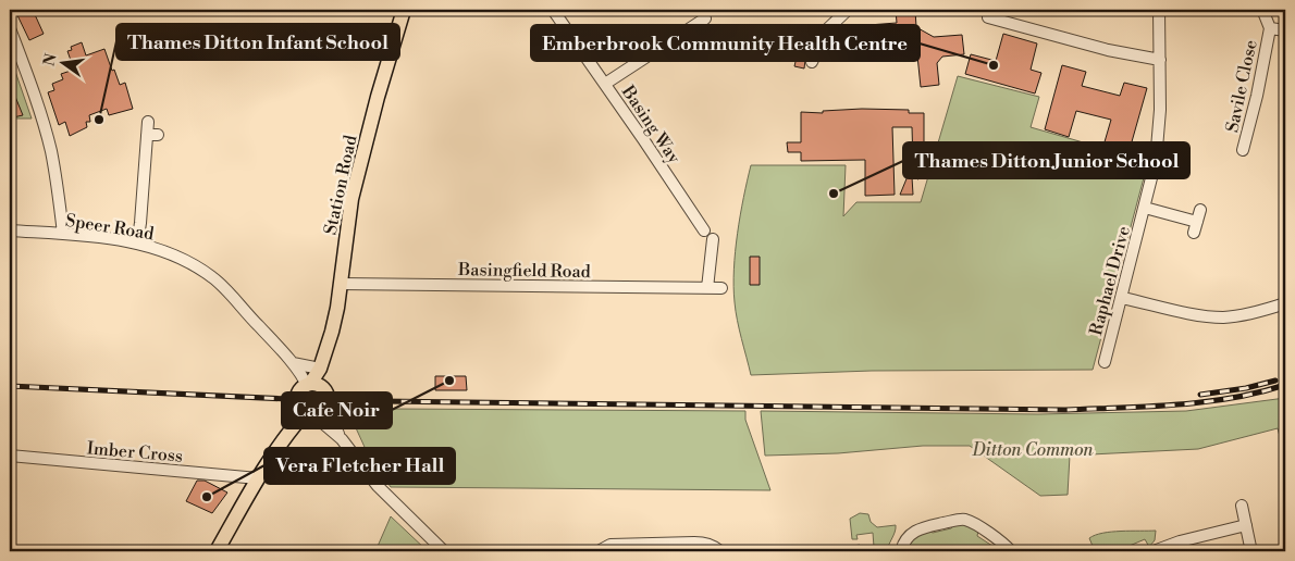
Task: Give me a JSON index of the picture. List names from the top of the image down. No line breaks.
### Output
{"streets":{"main road":["Station Road"],"street":["Savile Close","Basing Way","Speer Road","Basingfield Road","Raphael Drive","Imber Cross"]},"crossings":[["Station Road","Speer Road"],["Station Road","Basingfield Road"]],"parks":["Ditton Common"],"places":["Emberbrook Community Health Centre","Thames Ditton Infant School","Thames Ditton Junior School","Cafe Noir","Vera Fletcher Hall"],"north":"left"}
